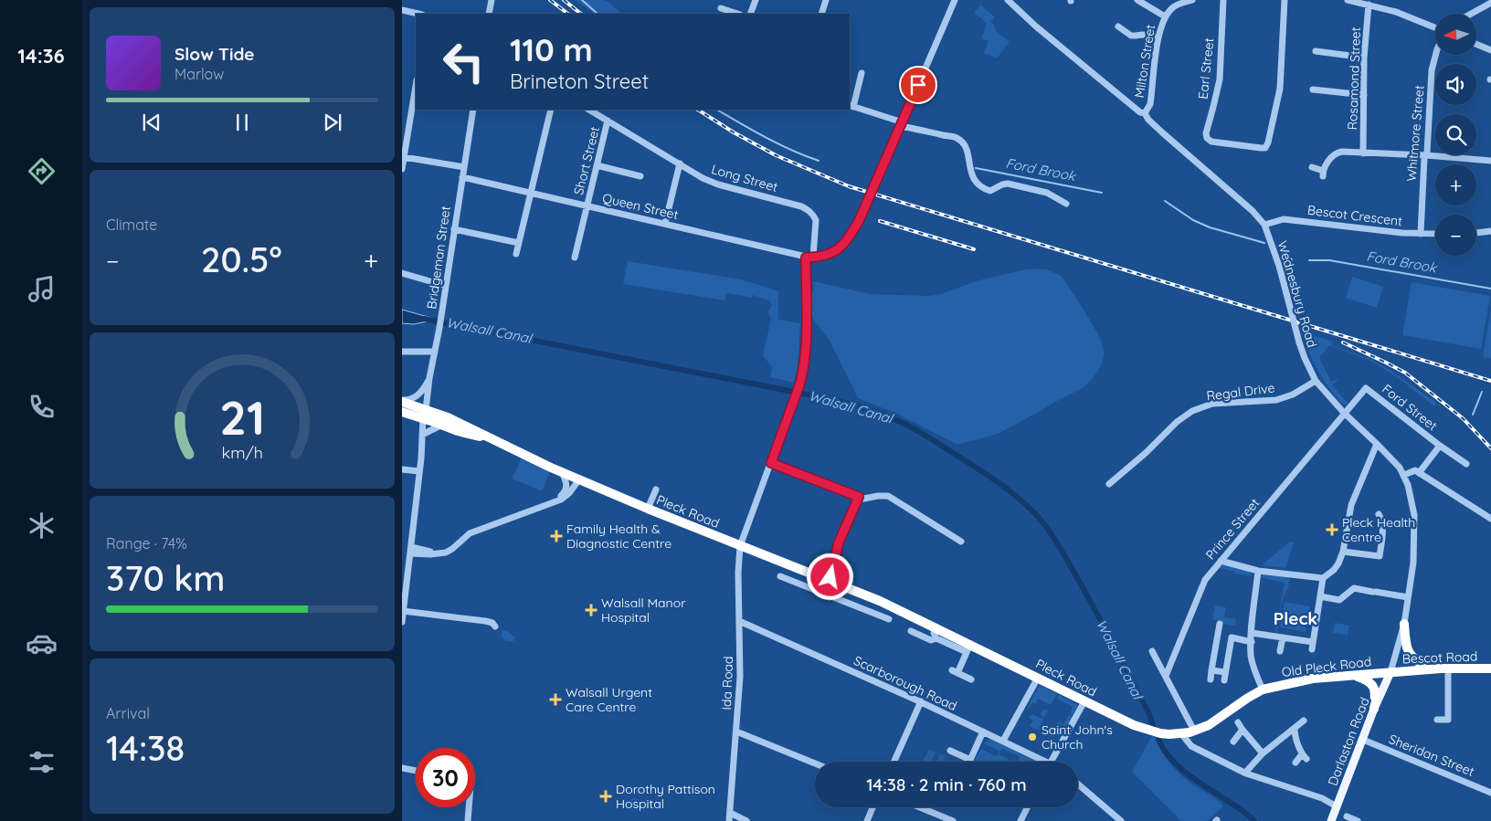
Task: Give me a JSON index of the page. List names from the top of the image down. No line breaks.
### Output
{"streets":{"highway":["Pleck Road","Bescot Road","Old Pleck Road"],"main road":["Darlaston Road"],"street":["Milton Street","Earl Street","Rosamond Street","Whitmore Street","Short Street","Long Street","Queen Street","Bescot Crescent","Bridgeman Street","Wednesbury Road","Regal Drive","Ford Street","Prince Street","Ida Road","Scarborough Road","Sheridan Street"]},"crossings":[["Milton Street","Wednesbury Road"],["Whitmore Street","Bescot Crescent"],["Short Street","Long Street"],["Short Street","Queen Street"],["Long Street","Queen Street"],["Long Street","Ida Road"],["Queen Street","Bridgeman Street"],["Bescot Crescent","Wednesbury Road"],["Bridgeman Street","Pleck Road"],["Wednesbury Road","Regal Drive"],["Wednesbury Road","Ford Street"],["Wednesbury Road","Prince Street"],["Wednesbury Road","Bescot Road"],["Wednesbury Road","Old Pleck Road"],["Wednesbury Road","Darlaston Road"],["Ford Street","Prince Street"],["Pleck Road","Old Pleck Road"],["Pleck Road","Ida Road"],["Bescot Road","Old Pleck Road"],["Bescot Road","Darlaston Road"],["Old Pleck Road","Darlaston Road"],["Ida Road","Scarborough Road"],["Darlaston Road","Sheridan Street"]],"districts":["Pleck"],"water":["Ford Brook","Walsall Canal"],"places":{"health":["Pleck Health Centre","Family Health & Diagnostic Centre","Walsall Manor Hospital","Walsall Urgent Care Centre","Dorothy Pattison Hospital"],"other":["Saint John's Church"]},"north":"left","page":{"tabs":"14:36","map_buttons":["+","−"],"turn":["110 m","Brineton Street"],"song":["Slow Tide","Marlow"],"tile":["Climate",["Range · 74%","370 km"],["Arrival","14:38"]],"heat":["−","20.5°","+"],"limit":"30","trip":"14:38 · 2 min · 760 m","gauge":["21","km/h"]}}
